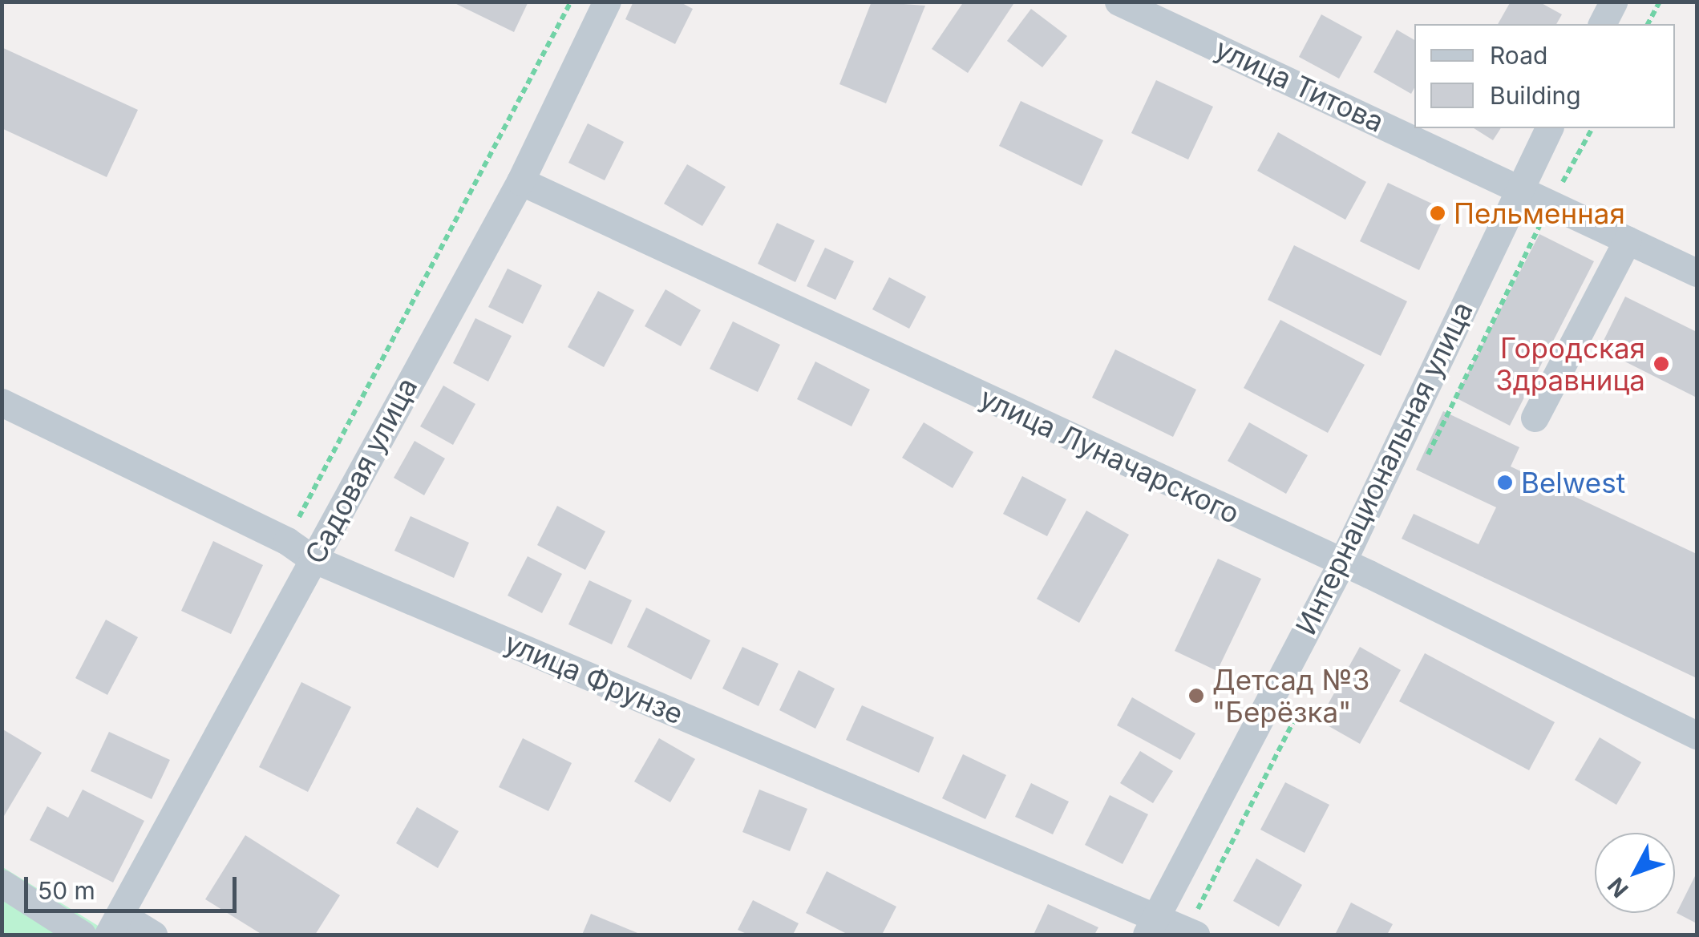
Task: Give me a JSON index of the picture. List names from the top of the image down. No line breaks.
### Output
{"streets":{"street":["улица Титова","улица Луначарского","Интернациональная улица","Садовая улица","улица Фрунзе"]},"crossings":[["улица Титова","Интернациональная улица"],["улица Луначарского","Интернациональная улица"],["улица Луначарского","Садовая улица"],["Интернациональная улица","улица Фрунзе"],["Садовая улица","улица Фрунзе"]],"places":["Пельменная","Городская Здравница","Belwest","Детсад №3 \"Берёзка\""],"legend":["Road","Building"],"scale_bar":"50 m","north":"bottom left"}
